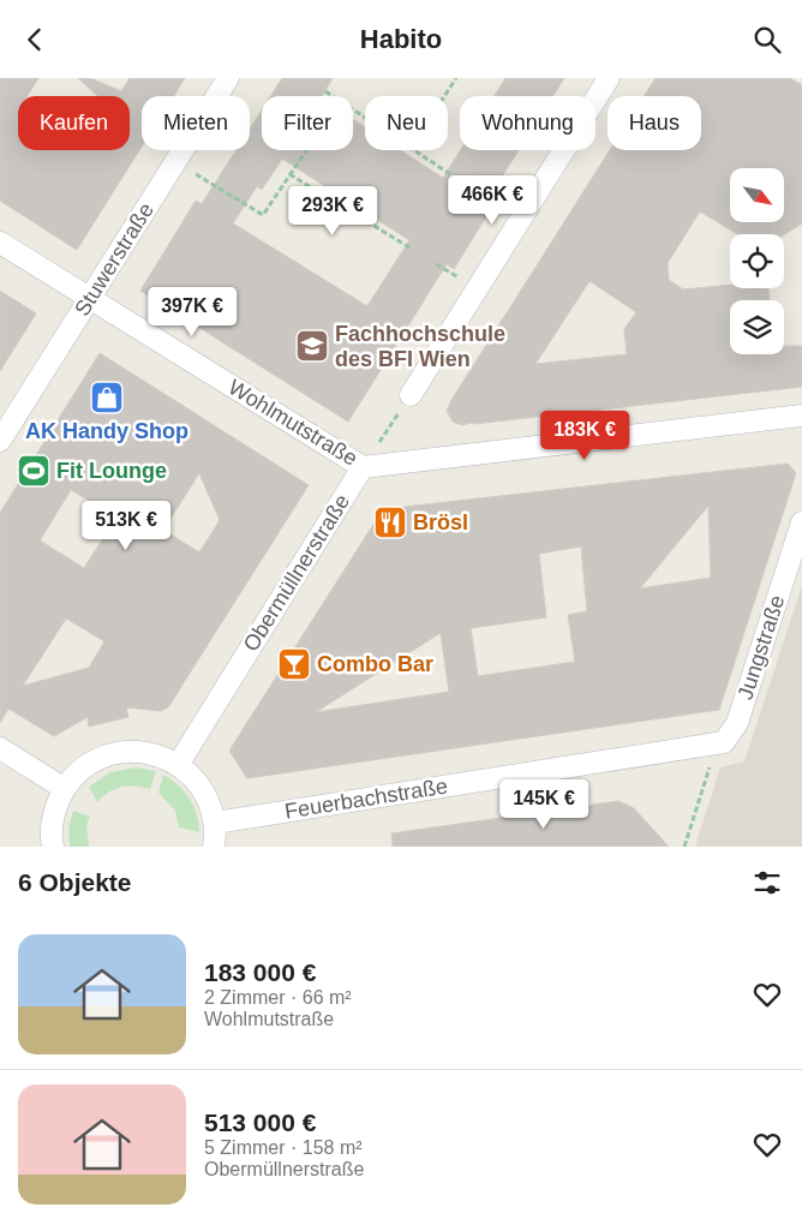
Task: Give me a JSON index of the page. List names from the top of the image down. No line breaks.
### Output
{"streets":{"street":["Stuwerstraße","Wohlmutstraße","Obermüllnerstraße","Jungstraße","Feuerbachstraße"]},"crossings":[["Stuwerstraße","Wohlmutstraße"],["Wohlmutstraße","Obermüllnerstraße"],["Jungstraße","Feuerbachstraße"]],"places":{"school or university":["Fachhochschule des BFI Wien"],"shop":["AK Handy Shop"],"sports":["Fit Lounge"],"restaurant":["Brösl"],"bar":["Combo Bar"]},"north":"bottom right","page":{"header":"Habito","chip":["Kaufen","Mieten","Filter","Neu","Wohnung","Haus"],"price":["466K €","293K €","397K €","183K €","513K €","145K €"],"heading":"6 Objekte","list":[{"name":"183 000 €","note":"2 Zimmer · 66 m² · Wohlmutstraße"},{"name":"513 000 €","note":"5 Zimmer · 158 m² · Obermüllnerstraße"}]}}
